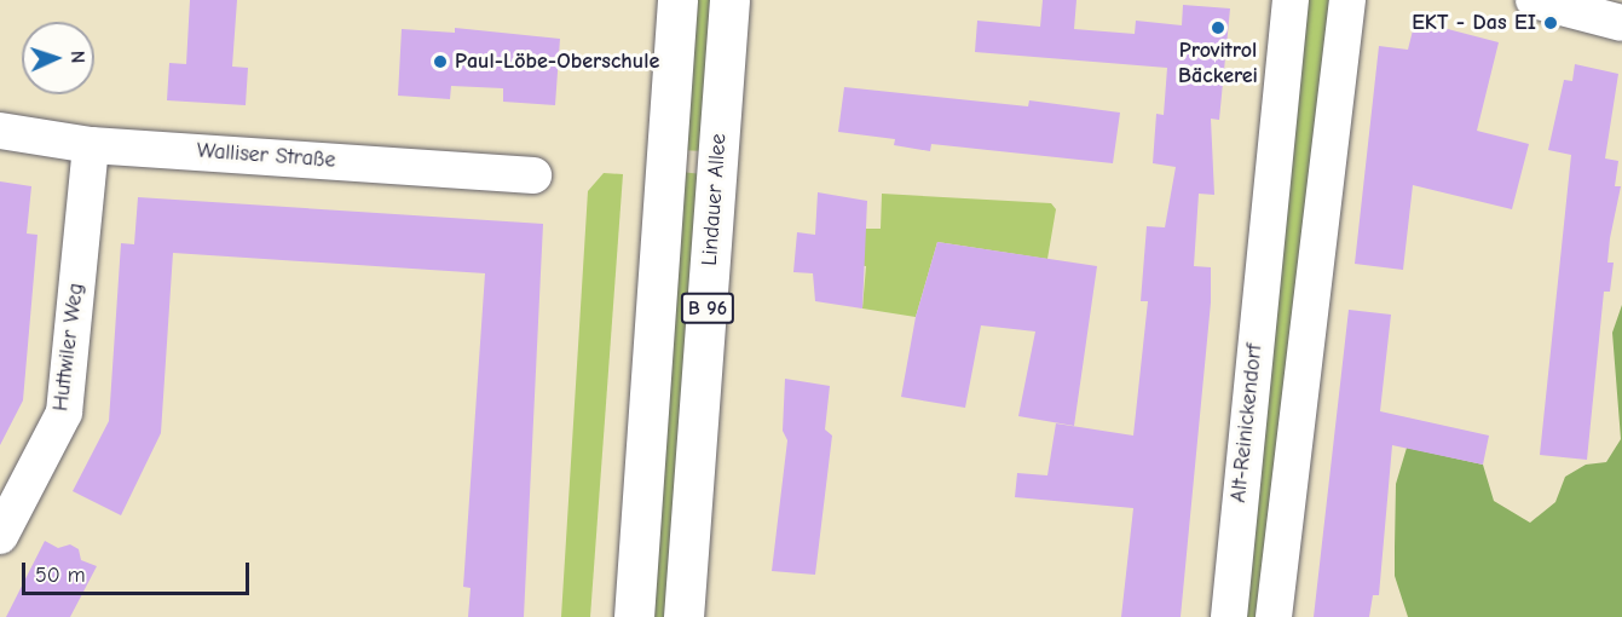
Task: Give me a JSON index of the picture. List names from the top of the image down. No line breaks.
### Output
{"streets":{"main road":["Lindauer Allee","B 96"],"street":["Walliser Straße","Huttwiler Weg","Alt-Reinickendorf"]},"crossings":[["Walliser Straße","Huttwiler Weg"]],"places":["EKT - Das EI","Provitrol Bäckerei","Paul-Löbe-Oberschule"],"scale_bar":"50 m","north":"right"}
